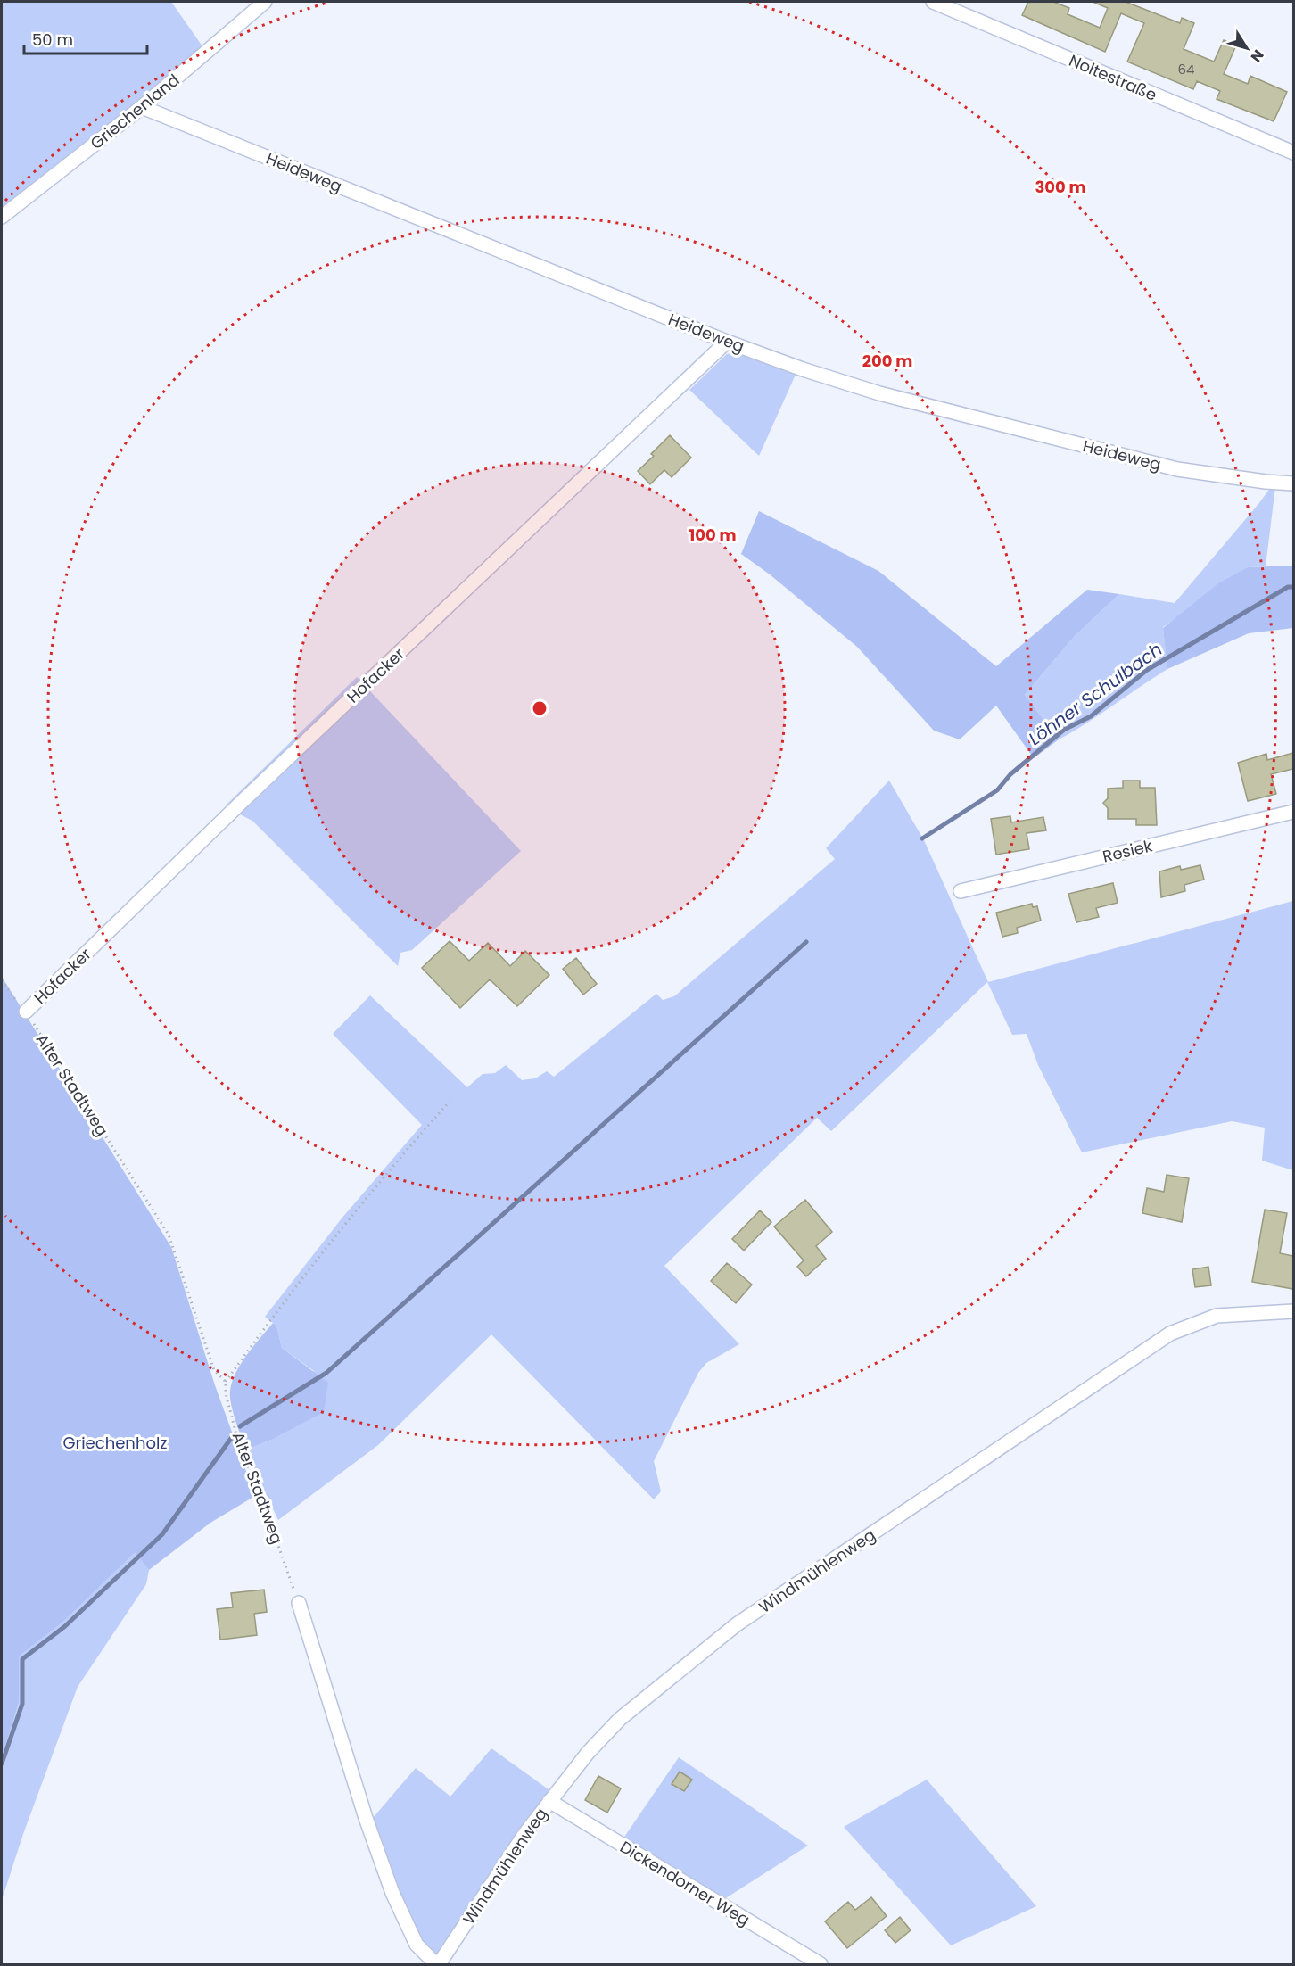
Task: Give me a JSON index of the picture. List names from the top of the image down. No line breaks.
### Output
{"streets":{"street":["Noltestraße","Griechenland","Heideweg","Hofacker","Resiek","Windmühlenweg","Dickendorner Weg"],"path":["Alter Stadtweg"]},"crossings":[["Griechenland","Heideweg"],["Heideweg","Hofacker"],["Hofacker","Alter Stadtweg"],["Windmühlenweg","Dickendorner Weg"]],"water":["Löhner Schulbach"],"parks":["Griechenholz"],"house_numbers":["64"],"scale_bar":"50 m","north":"bottom right","rings":["300 m","200 m","100 m"]}
